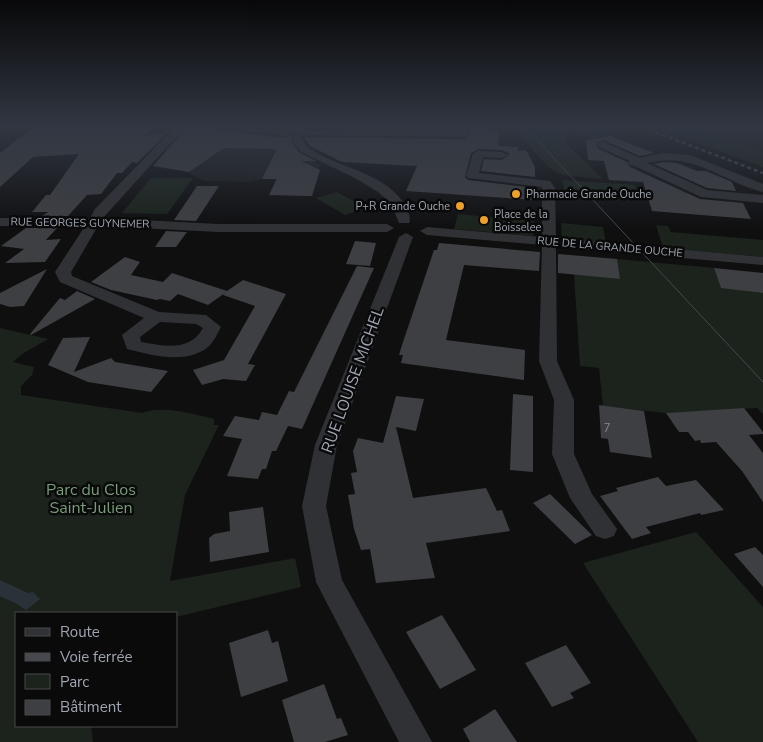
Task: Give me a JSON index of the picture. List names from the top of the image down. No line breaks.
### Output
{"streets":{"street":["RUE GEORGES GUYNEMER","RUE DE LA GRANDE OUCHE","RUE LOUISE MICHEL"]},"crossings":[["RUE GEORGES GUYNEMER","RUE DE LA GRANDE OUCHE"],["RUE GEORGES GUYNEMER","RUE LOUISE MICHEL"],["RUE DE LA GRANDE OUCHE","RUE LOUISE MICHEL"]],"parks":["Parc du Clos Saint-Julien"],"places":["Pharmacie Grande Ouche","P+R Grande Ouche","Place de la Boisselee"],"house_numbers":["7"],"legend":["Route","Voie ferrée","Parc","Bâtiment"]}
